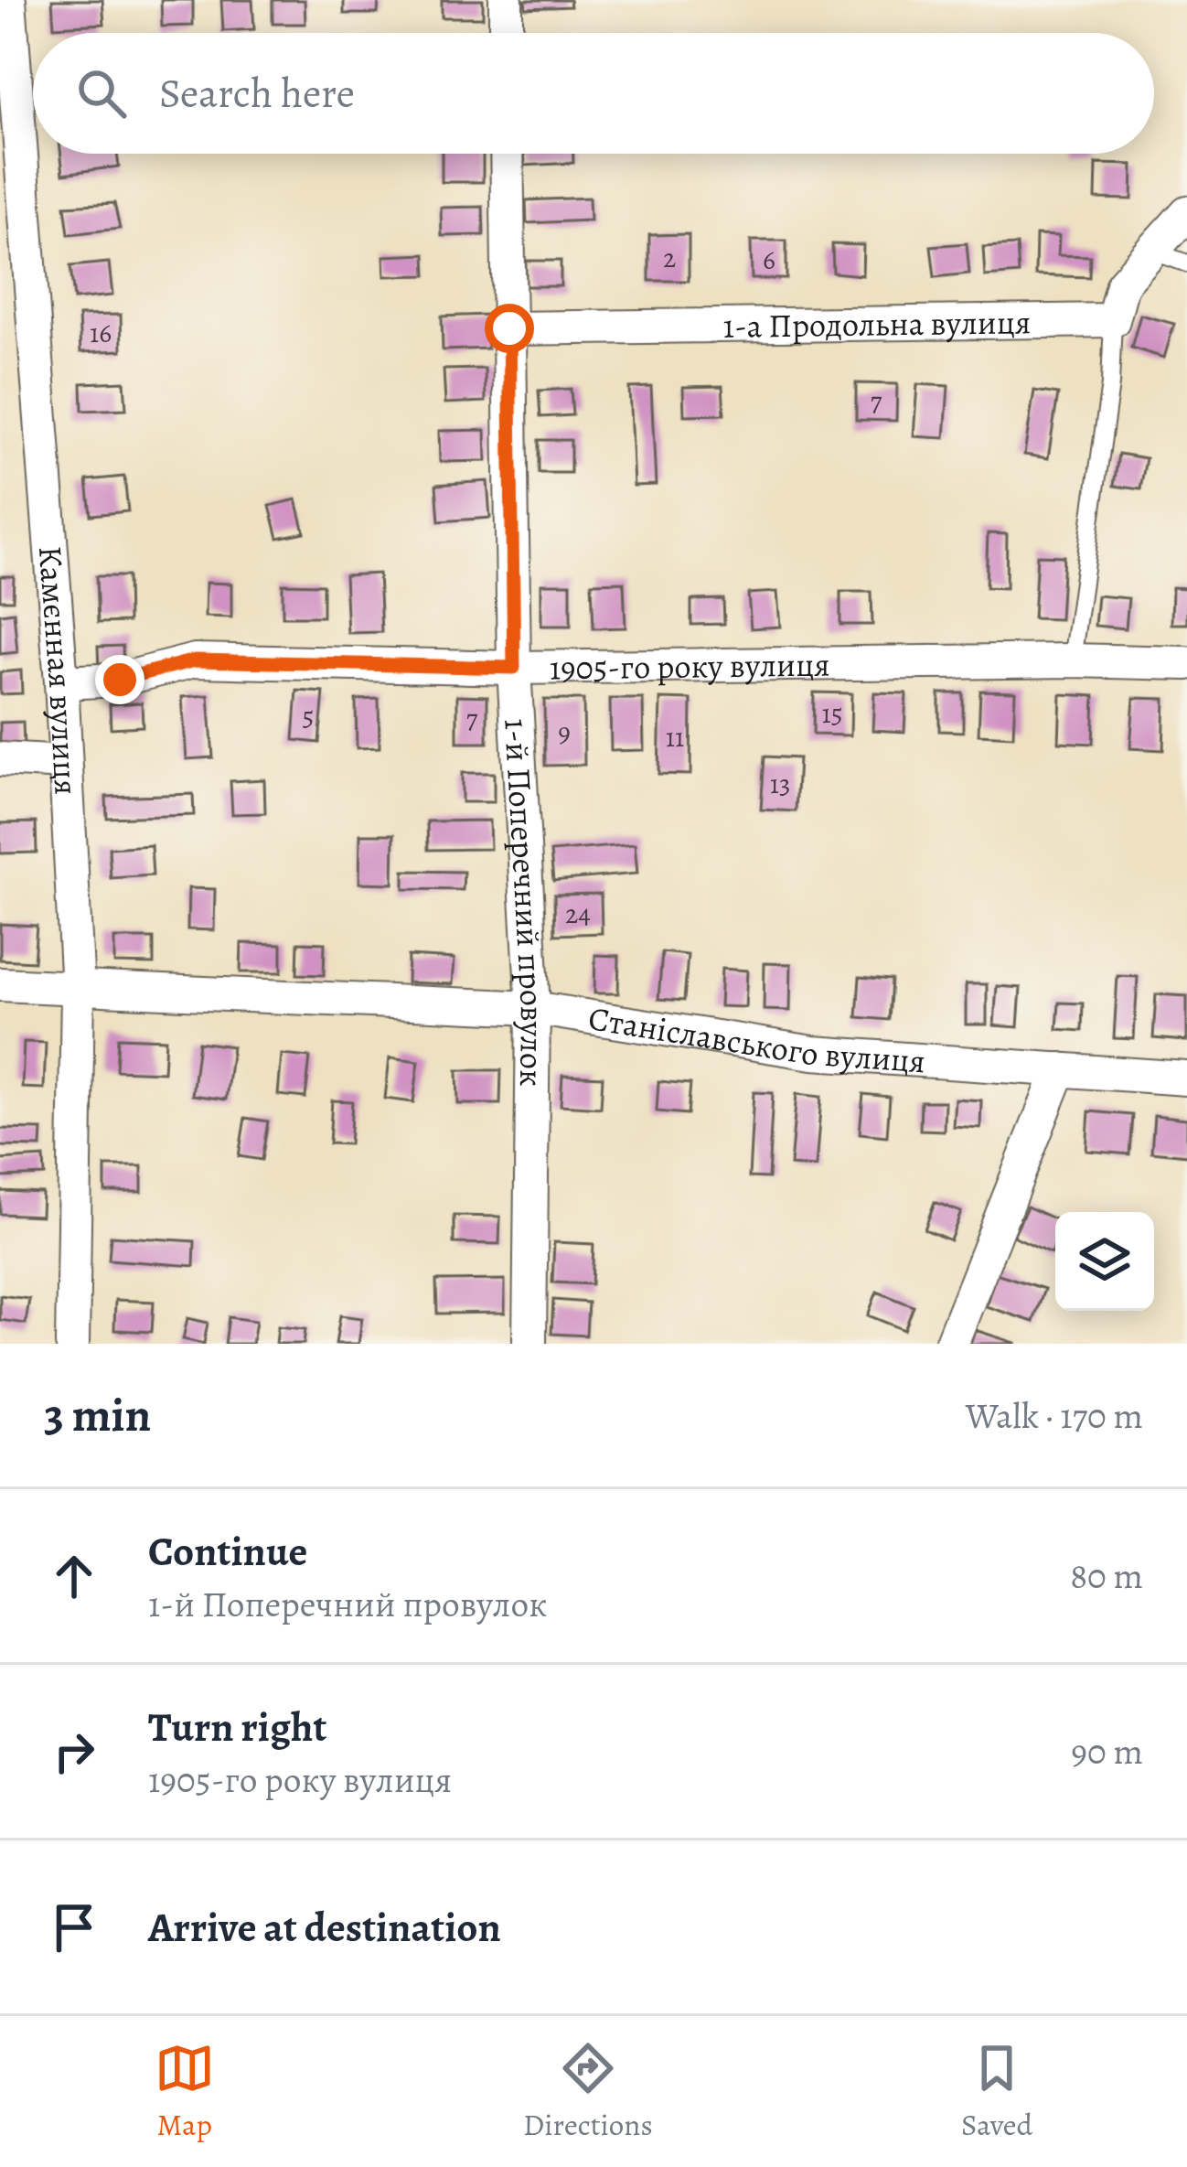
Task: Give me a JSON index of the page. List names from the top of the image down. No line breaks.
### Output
{"streets":{"street":["1-а Продольна вулиця","1905-го року вулиця","Камєнная вулиця","1-й Поперечний провулок","Станіславського вулиця"]},"crossings":[["1-а Продольна вулиця","1-й Поперечний провулок"],["1905-го року вулиця","Камєнная вулиця"],["1905-го року вулиця","1-й Поперечний провулок"],["Камєнная вулиця","Станіславського вулиця"],["1-й Поперечний провулок","Станіславського вулиця"]],"house_numbers":["2","6","16","7","15","5","7","9","11","13","24"],"page":{"search":"Search here","heading":["3 min","Walk · 170 m"],"list":[["Continue","1-й Поперечний провулок","80 m"],["Turn right","1905-го року вулиця","90 m"],"Arrive at destination"],"nav":["Map","Directions","Saved"]}}
